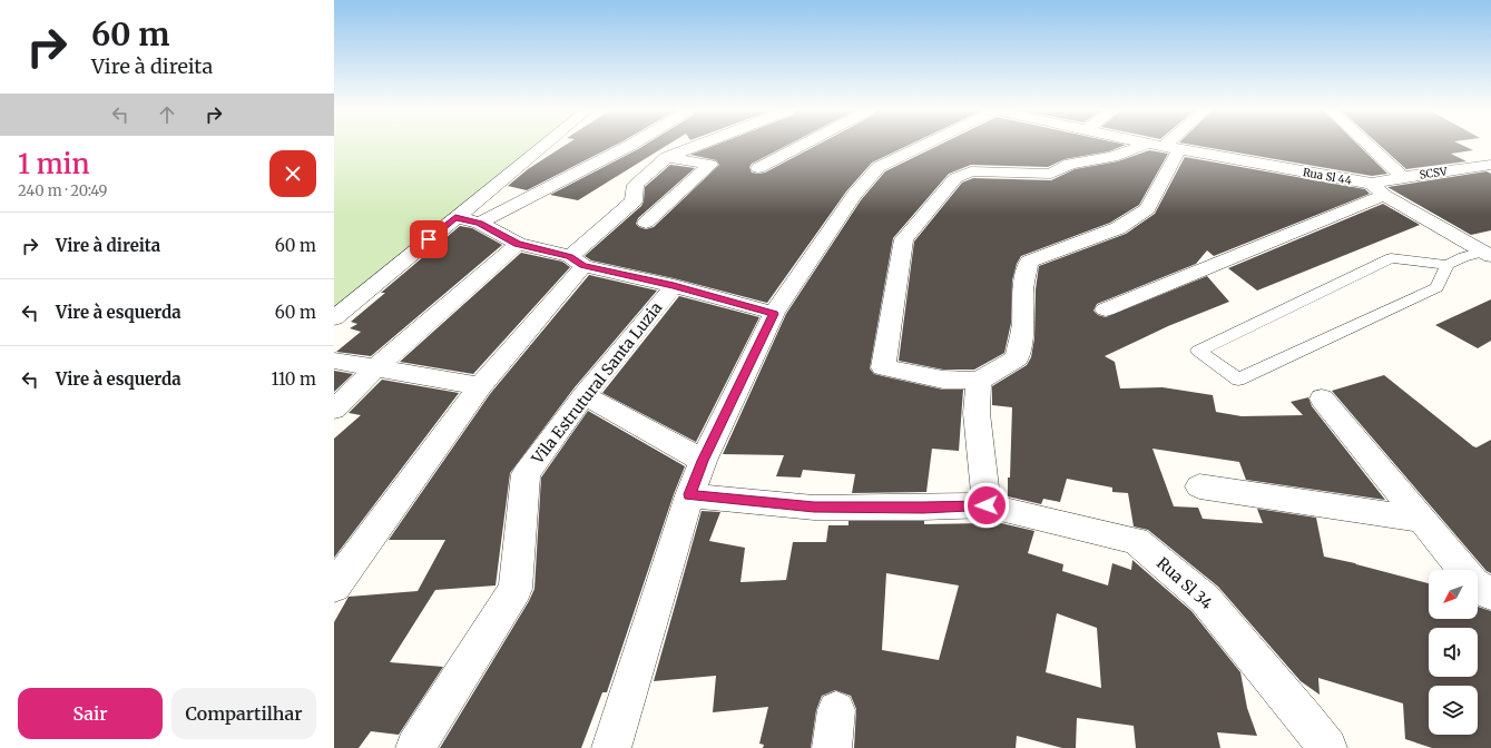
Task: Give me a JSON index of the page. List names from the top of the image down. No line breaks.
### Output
{"streets":{"street":["SCSV","Rua Sl 44","Vila Estrutural Santa Luzia","Rua Sl 34"]},"crossings":[["SCSV","Rua Sl 44"]],"north":"bottom left","page":{"turn":["60 m","Vire à direita"],"heading":["1 min","240 m · 20:49"],"list":[{"name":"Vire à direita","value":"60 m"},{"name":"Vire à esquerda","value":"60 m"},{"name":"Vire à esquerda","value":"110 m"}],"buttons":["Sair","Compartilhar"]}}
